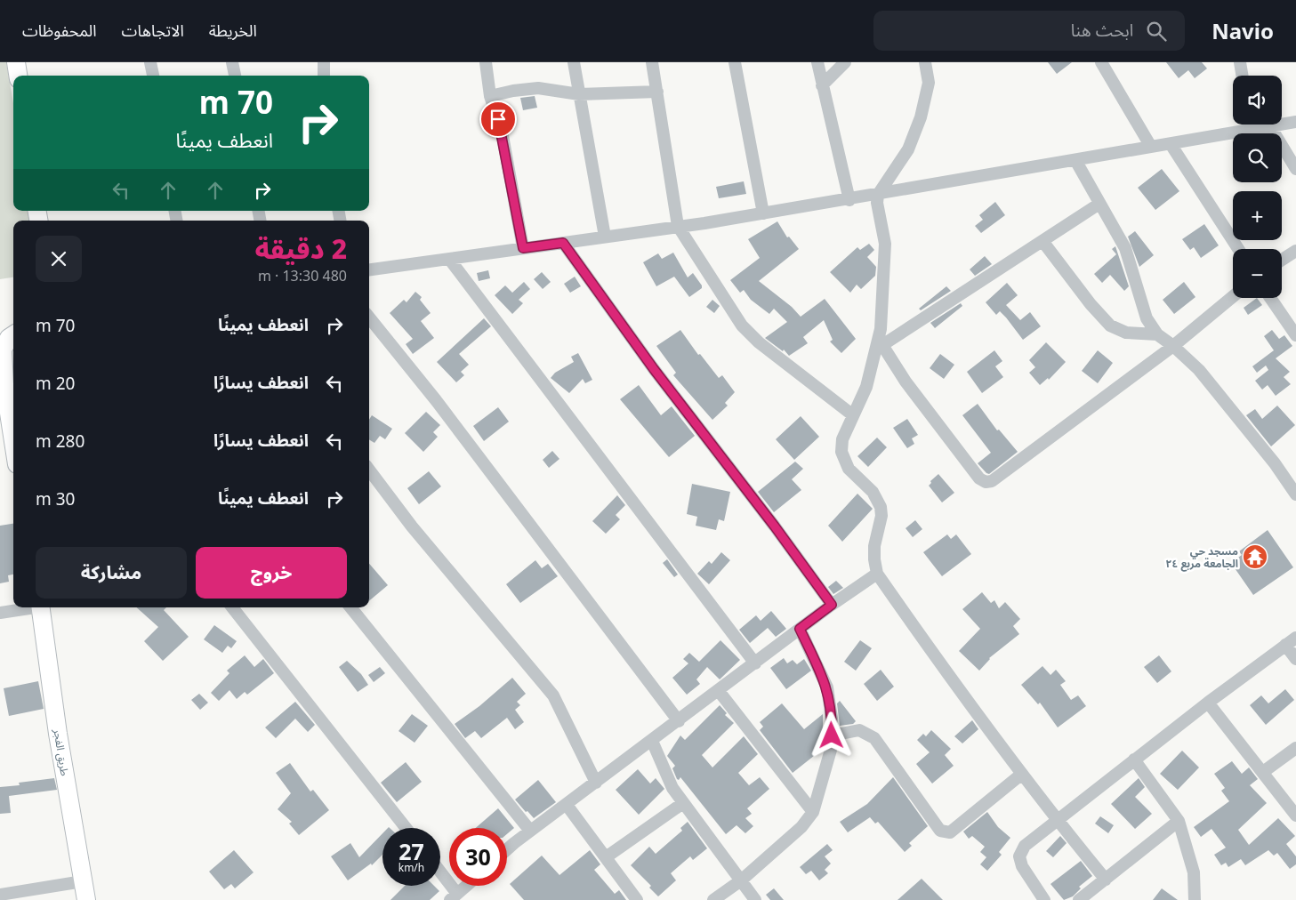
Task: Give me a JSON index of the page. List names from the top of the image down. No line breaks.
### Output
{"streets":{"street":["طريق الفجر"]},"places":{"temple":["مسجد حي الجامعة مربع ٢٤"]},"page":{"header":"Navio","search":"ابحث هنا","nav":["الخريطة","الاتجاهات","المحفوظات"],"map_buttons":["+","−"],"turn":["70 m","انعطف يمينًا"],"heading":["2 دقيقة","480 m · 13:30"],"list":[{"name":"انعطف يمينًا","value":"70 m"},{"name":"انعطف يسارًا","value":"20 m"},{"name":"انعطف يسارًا","value":"280 m"},{"name":"انعطف يمينًا","value":"30 m"}],"buttons":["خروج","مشاركة"],"speed":"27 km/h","limit":"30"}}
